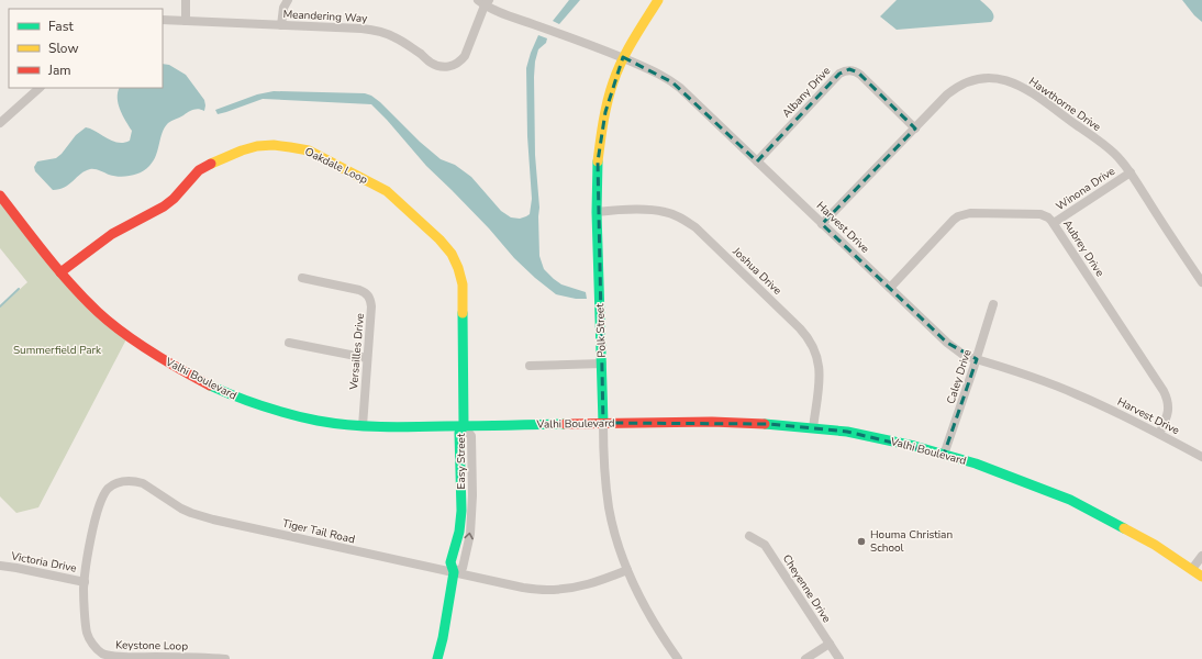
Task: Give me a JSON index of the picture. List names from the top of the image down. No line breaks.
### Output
{"streets":{"street":["Meandering Way","Albany Drive","Hawthorne Drive","Oakdale Loop","Winona Drive","Harvest Drive","Aubrey Drive","Joshua Drive","Polk Street","Versailles Drive","Caley Drive","Valhi Boulevard","Easy Street","Tiger Tail Road","Victoria Drive","Cheyenne Drive","Keystone Loop"]},"crossings":[["Meandering Way","Harvest Drive"],["Albany Drive","Hawthorne Drive"],["Albany Drive","Harvest Drive"],["Hawthorne Drive","Winona Drive"],["Hawthorne Drive","Harvest Drive"],["Oakdale Loop","Valhi Boulevard"],["Oakdale Loop","Easy Street"],["Winona Drive","Aubrey Drive"],["Harvest Drive","Aubrey Drive"],["Harvest Drive","Polk Street"],["Harvest Drive","Caley Drive"],["Joshua Drive","Polk Street"],["Joshua Drive","Valhi Boulevard"],["Polk Street","Valhi Boulevard"],["Polk Street","Tiger Tail Road"],["Versailles Drive","Valhi Boulevard"],["Caley Drive","Valhi Boulevard"],["Valhi Boulevard","Easy Street"],["Easy Street","Tiger Tail Road"],["Tiger Tail Road","Victoria Drive"],["Tiger Tail Road","Keystone Loop"],["Victoria Drive","Keystone Loop"]],"parks":["Summerfield Park"],"places":["Houma Christian School"],"legend":["Fast","Slow","Jam"]}
